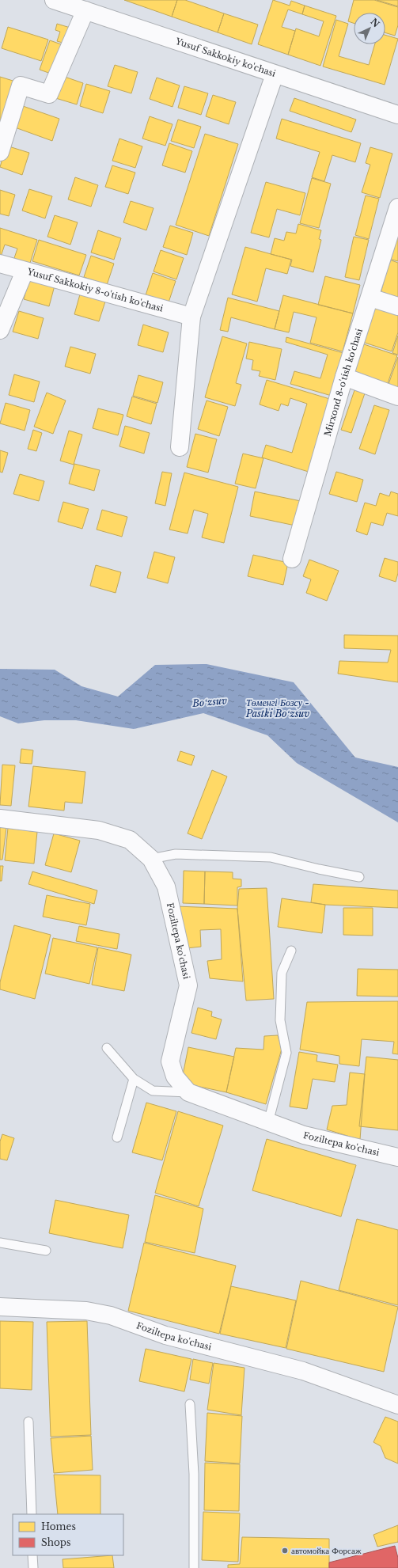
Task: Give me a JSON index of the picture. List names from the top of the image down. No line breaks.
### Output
{"streets":{"street":["Yusuf Sakkokiy ko'chasi","Yusuf Sakkokiy 8-o'tish ko'chasi","Mirxond 8-o'tish ko'chasi","Foziltepa ko'chasi"]},"water":["Boʻzsuv","Төменгі Бозсу - Pastki Boʻzsuv"],"places":["автомойка Форсаж"],"legend":["Homes","Shops"],"north":"top right"}
